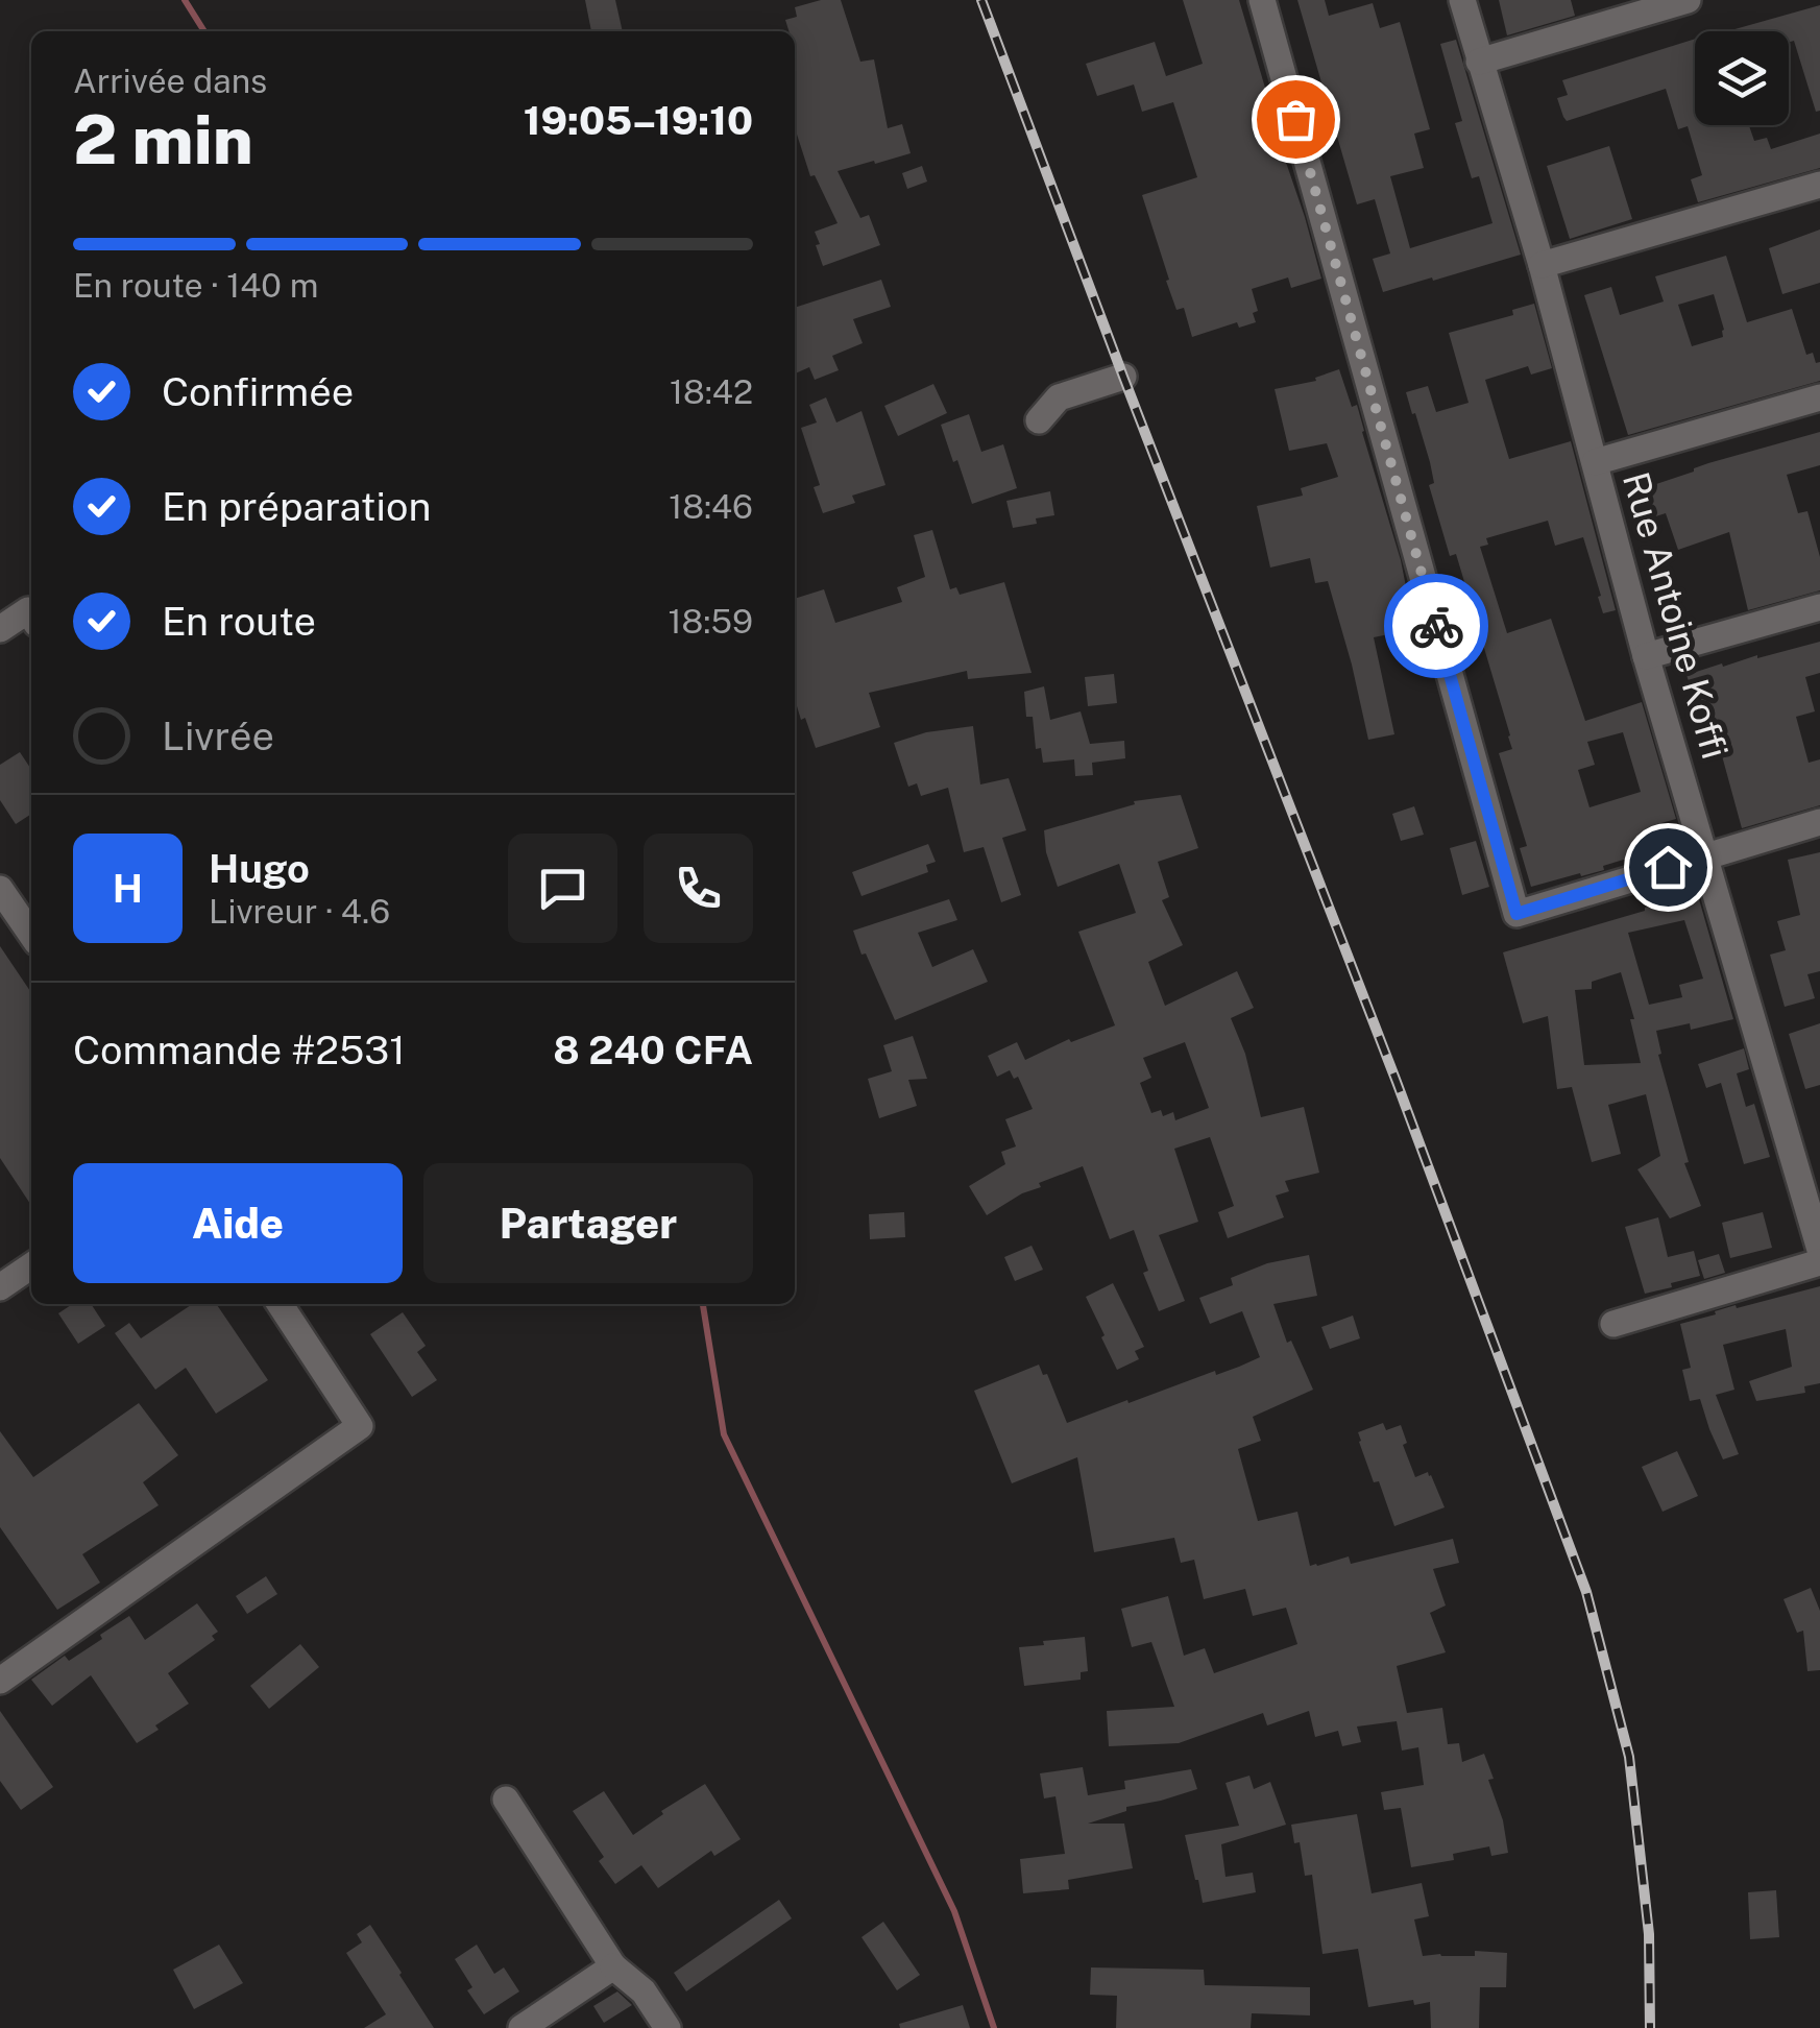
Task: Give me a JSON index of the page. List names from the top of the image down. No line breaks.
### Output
{"streets":{"street":["Rue Antoine Koffi"]},"page":{"heading":["2 min","Arrivée dans","19:05–19:10"],"panel":["Hugo","Livreur · 4.6","Commande #2531","8 240 CFA"],"bar":"En route · 140 m","list":[["Confirmée","18:42"],["En préparation","18:46"],["En route","18:59"],"Livrée"],"round":"H","buttons":["Aide","Partager"]}}
